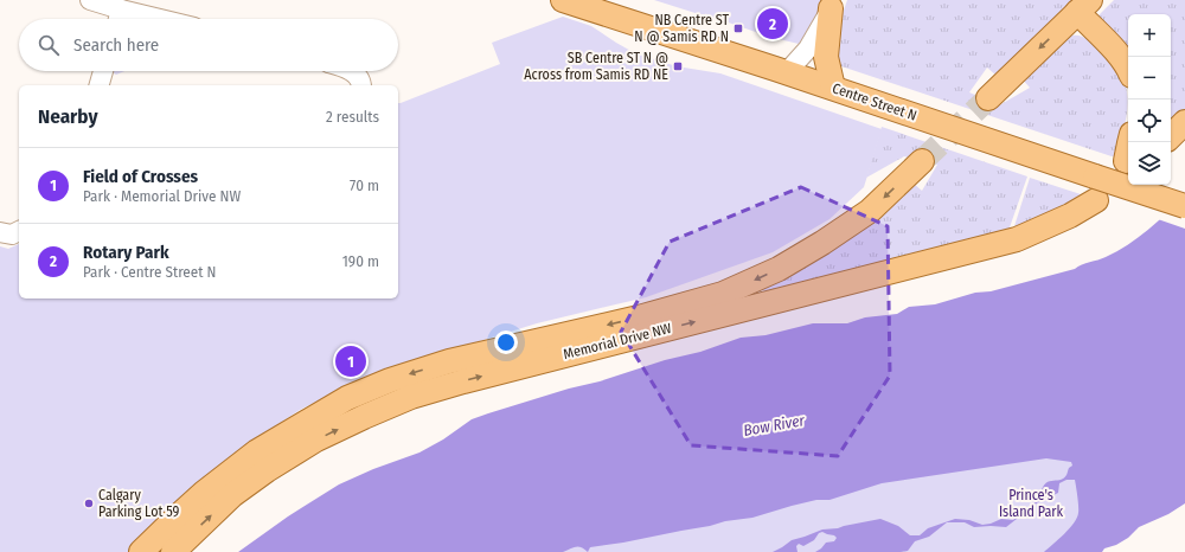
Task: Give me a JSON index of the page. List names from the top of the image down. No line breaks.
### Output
{"streets":{"main road":["Centre Street N","Memorial Drive NW"]},"water":["Bow River"],"parks":["Prince's Island Park"],"places":{"transit":["NB Centre ST N @ Samis RD N","SB Centre ST N @ Across from Samis RD NE"],"other":["Calgary Parking Lot 59"]},"page":{"pins":["2","1"],"map_buttons":["+","−"],"search":"Search here","heading":["Nearby","2 results"],"list":[{"mark":"1","name":"Field of Crosses","note":"Park · Memorial Drive NW","value":"70 m"},{"mark":"2","name":"Rotary Park","note":"Park · Centre Street N","value":"190 m"}]}}
